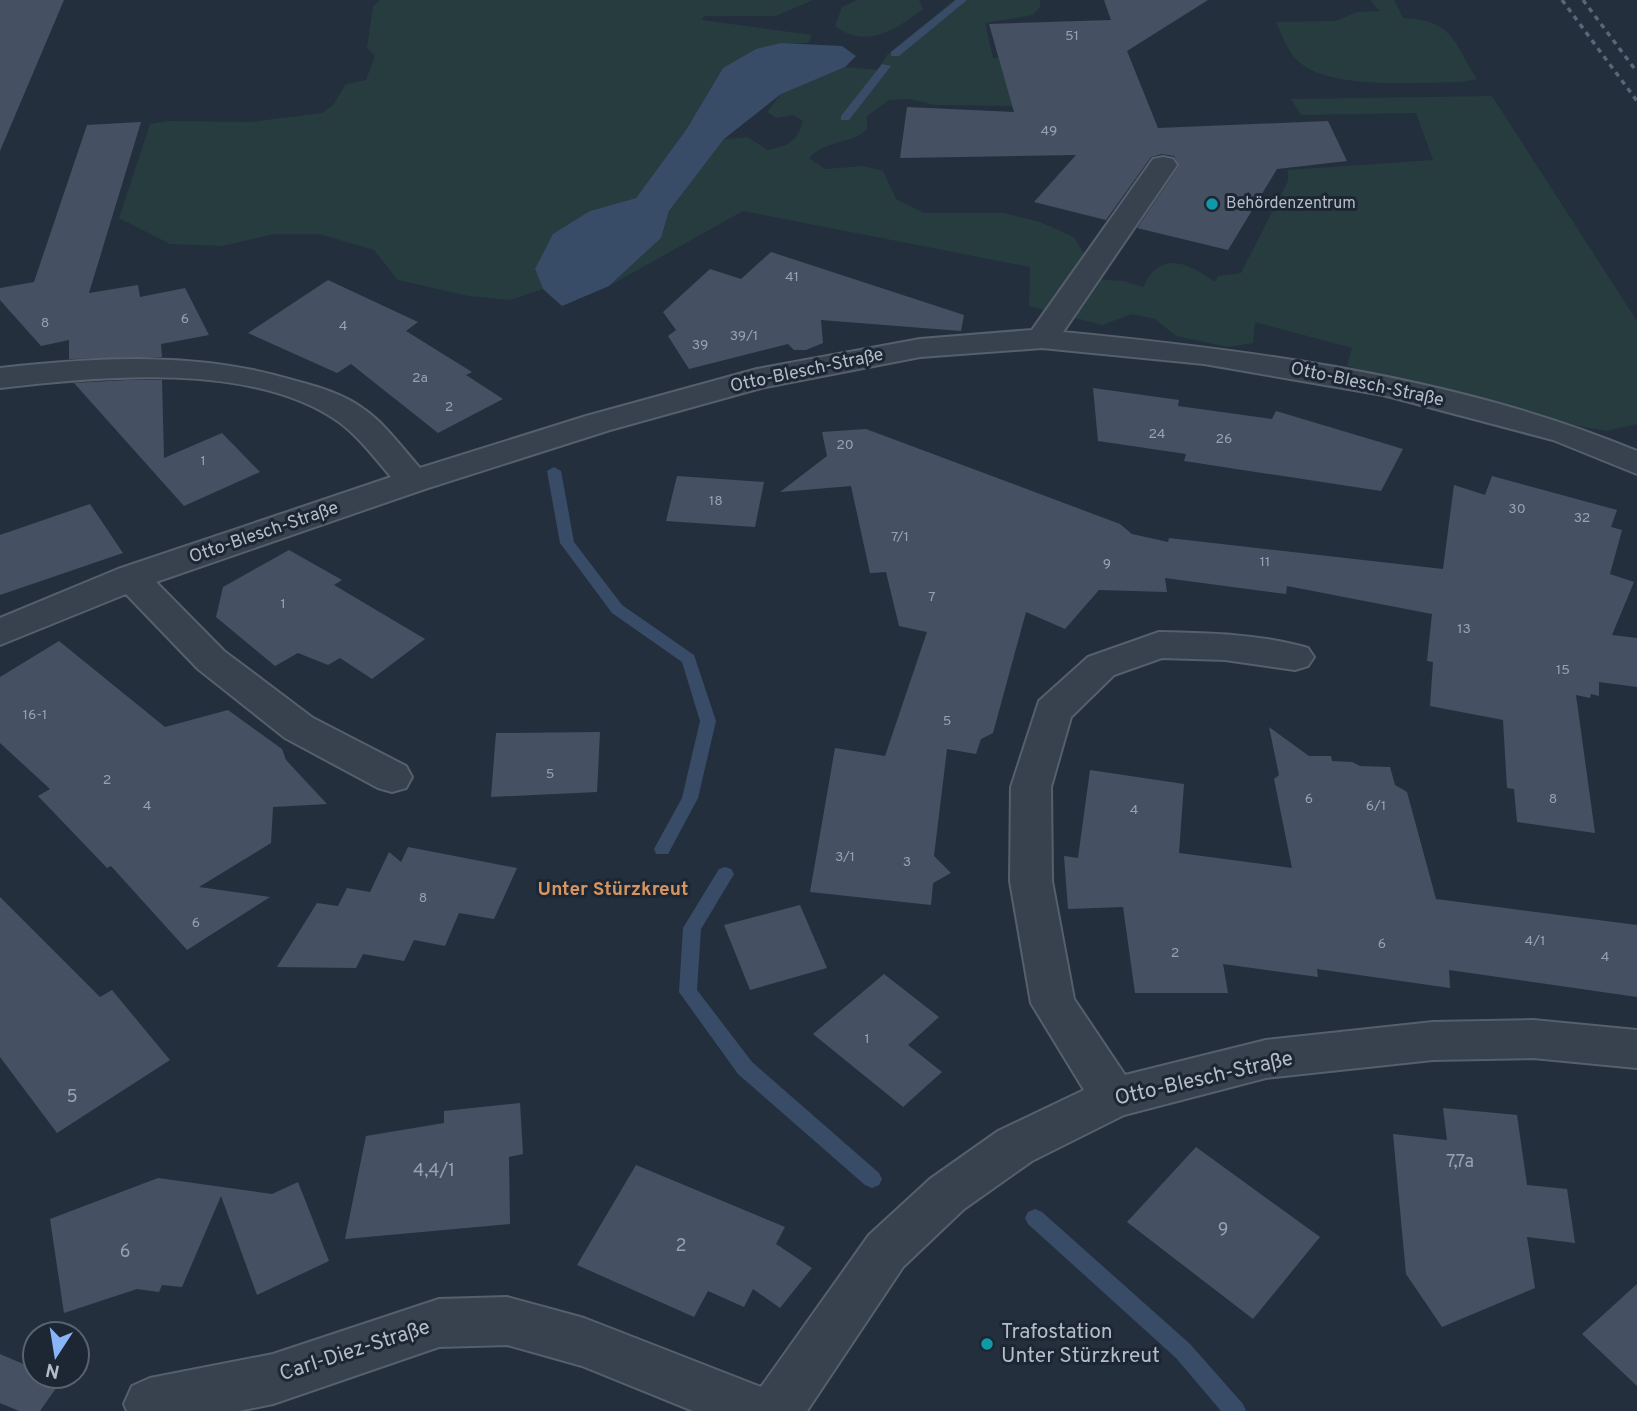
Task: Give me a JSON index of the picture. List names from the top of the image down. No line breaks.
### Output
{"streets":{"street":["Otto-Blesch-Straße","Carl-Diez-Straße"]},"districts":["Unter Stürzkreut"],"places":["Behördenzentrum","Trafostation Unter Stürzkreut"],"house_numbers":["51","49","41","6","8","4","39/1","39","2a","2","24","26","20","1","18","30","32","7/1","11","9","7","1","13","15","16-1","5","5","2","6","8","4","6/1","4","3/1","3","8","6","4/1","6","2","4","1","5","7,7a","4,4/1","9","2","6"],"north":"bottom"}
